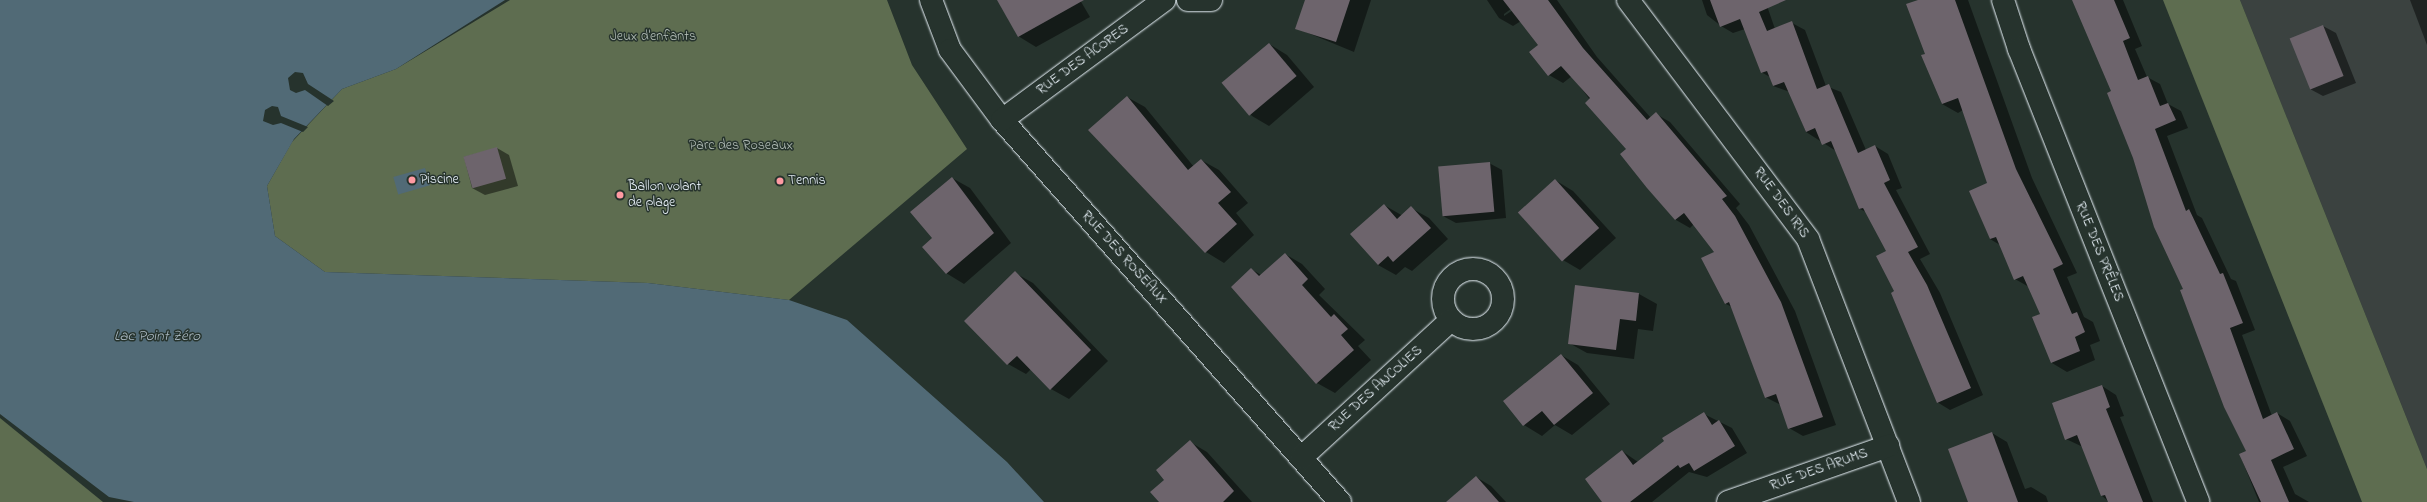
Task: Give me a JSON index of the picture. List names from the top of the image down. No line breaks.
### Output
{"streets":{"street":["RUE DES ACORES","RUE DES IRIS","RUE DES PRÊLES","RUE DES ROSEAUX","RUE DES ANCOLIES","RUE DES ARUMS"]},"crossings":[["RUE DES ACORES","RUE DES ROSEAUX"],["RUE DES IRIS","RUE DES ARUMS"],["RUE DES ROSEAUX","RUE DES ANCOLIES"]],"water":["Lac Point Zéro"],"parks":["Jeux d'enfants","Parc des Roseaux"],"places":["Piscine","Tennis","Ballon volant de plage"]}
